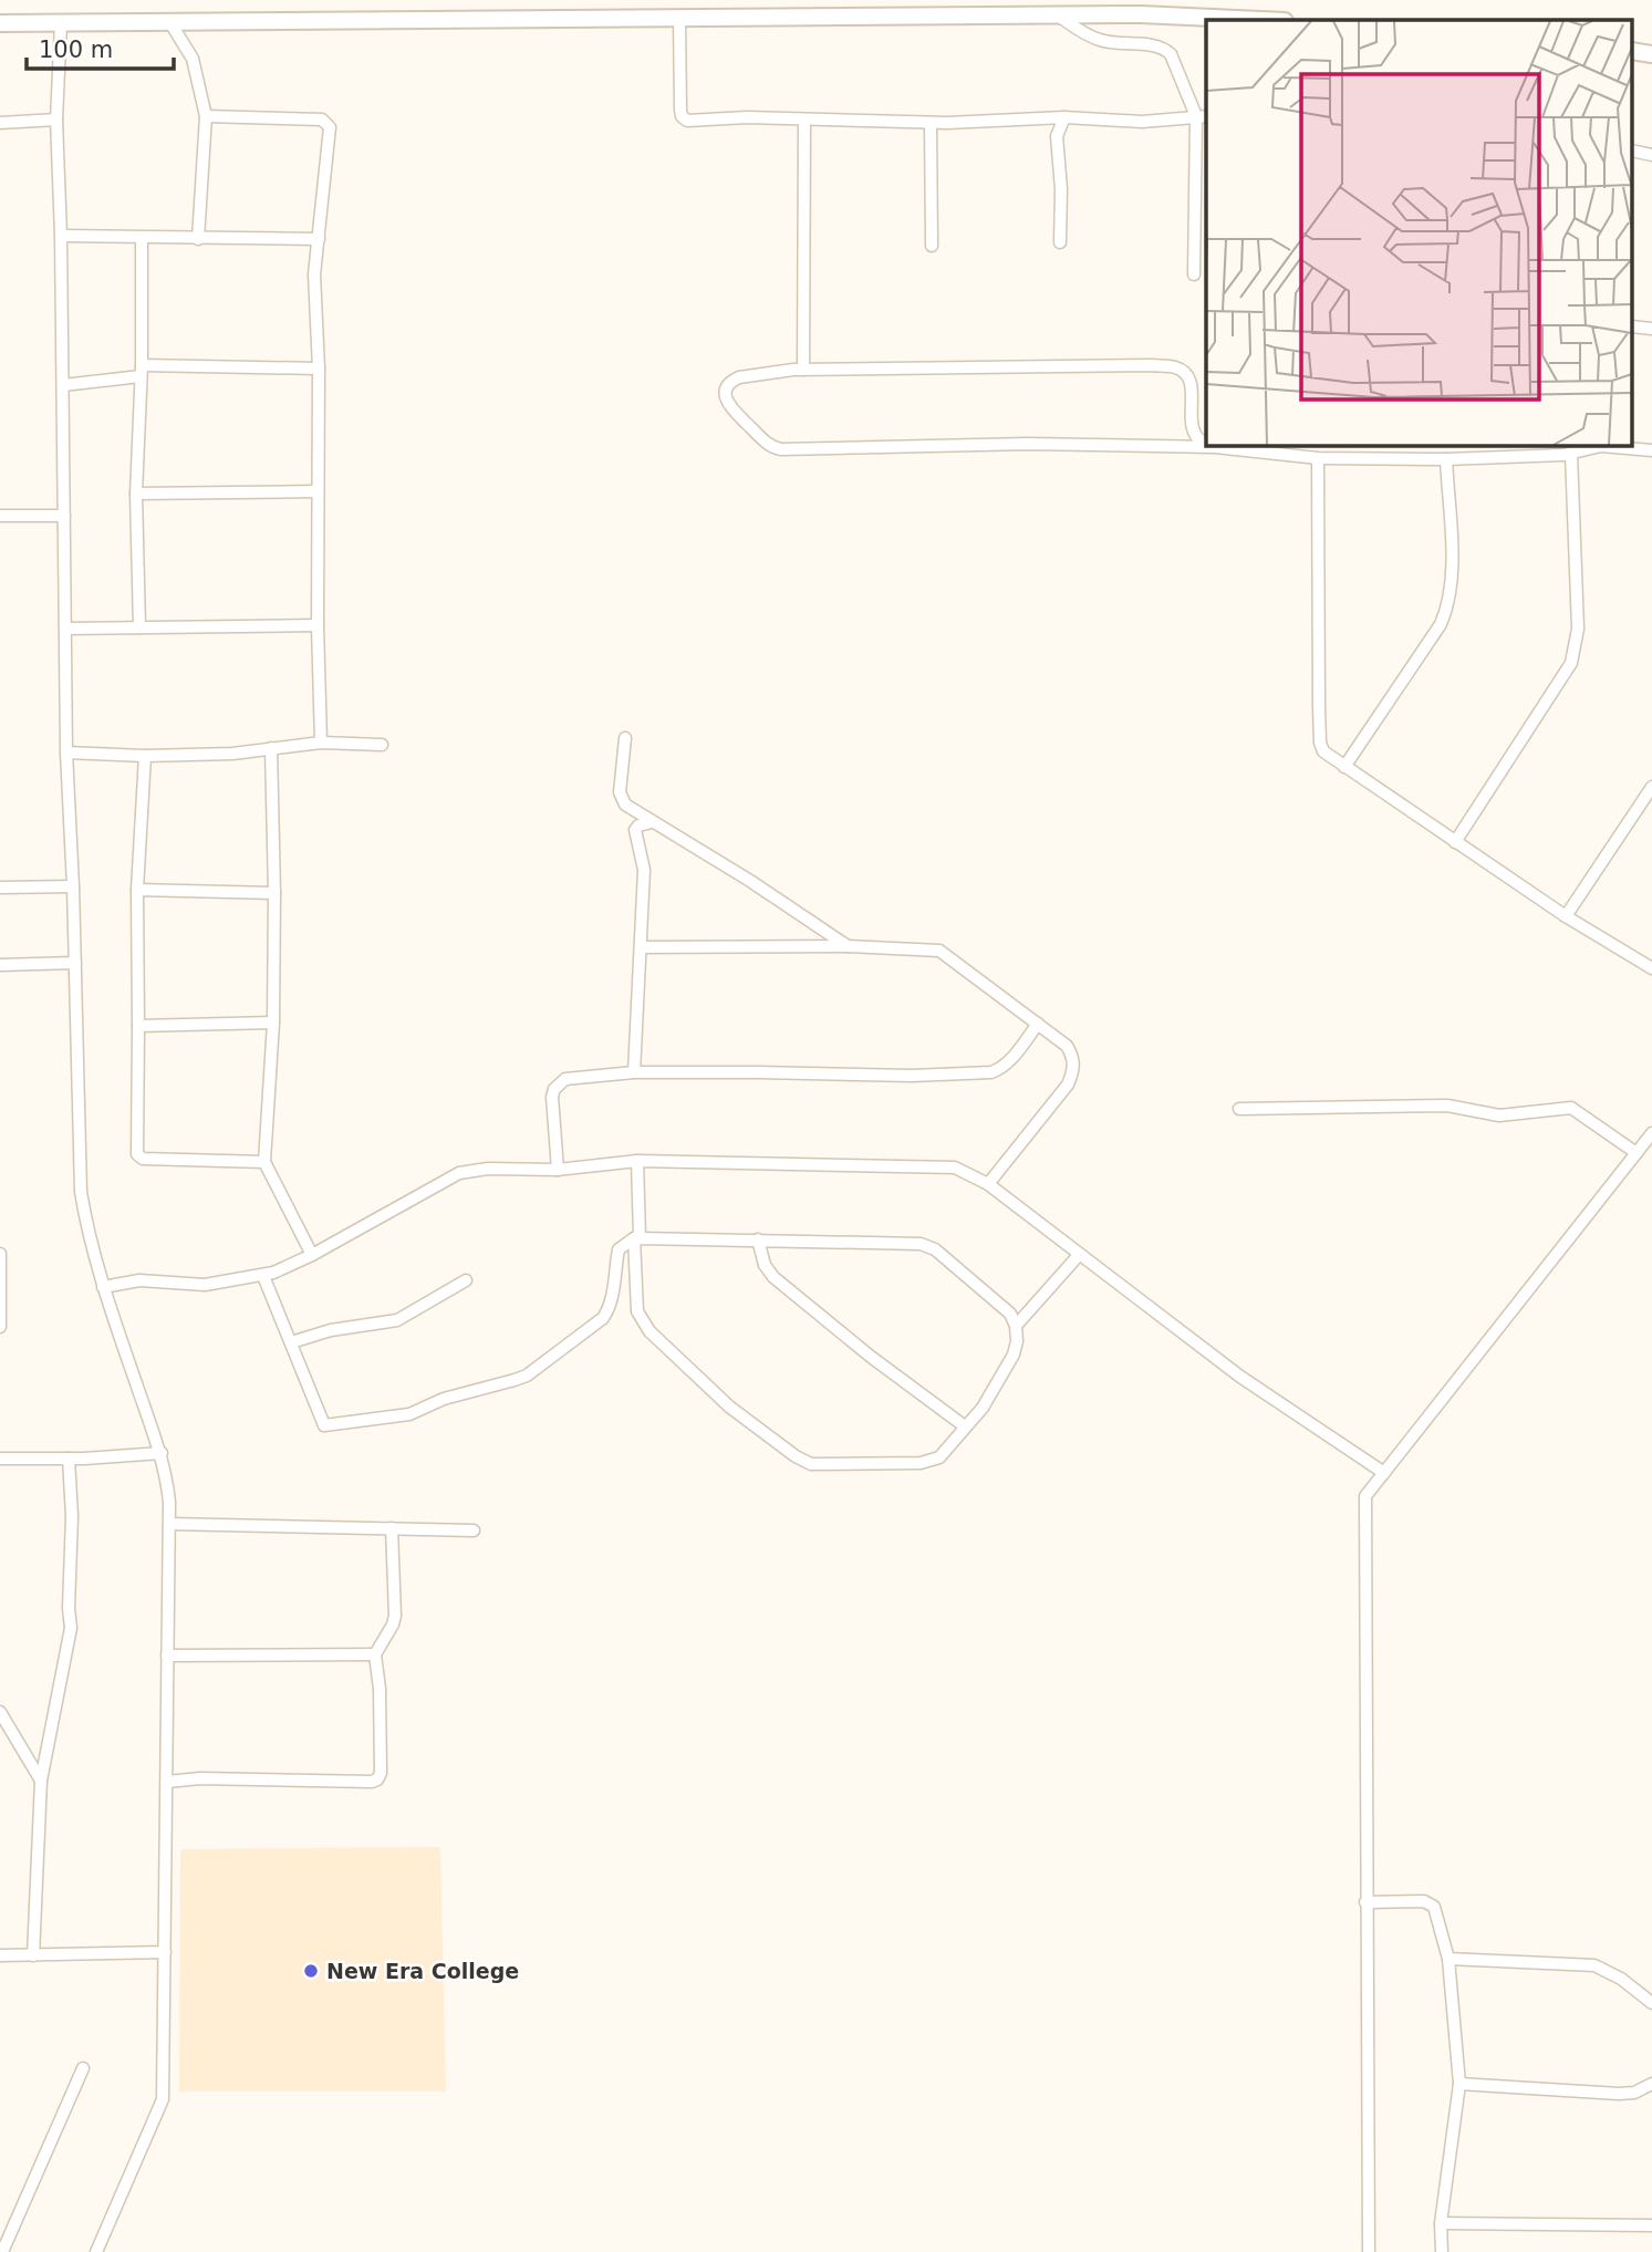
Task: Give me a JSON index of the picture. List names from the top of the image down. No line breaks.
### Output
{"places":["New Era College"],"scale_bar":"100 m"}
